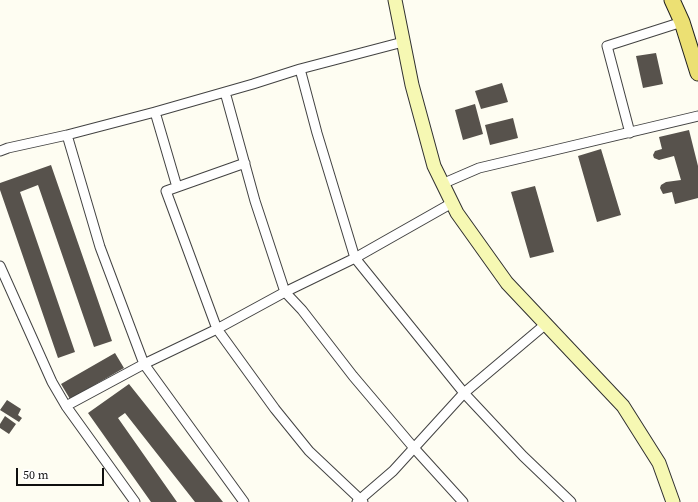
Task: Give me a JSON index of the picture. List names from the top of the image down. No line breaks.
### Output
{"scale_bar":"50 m"}
